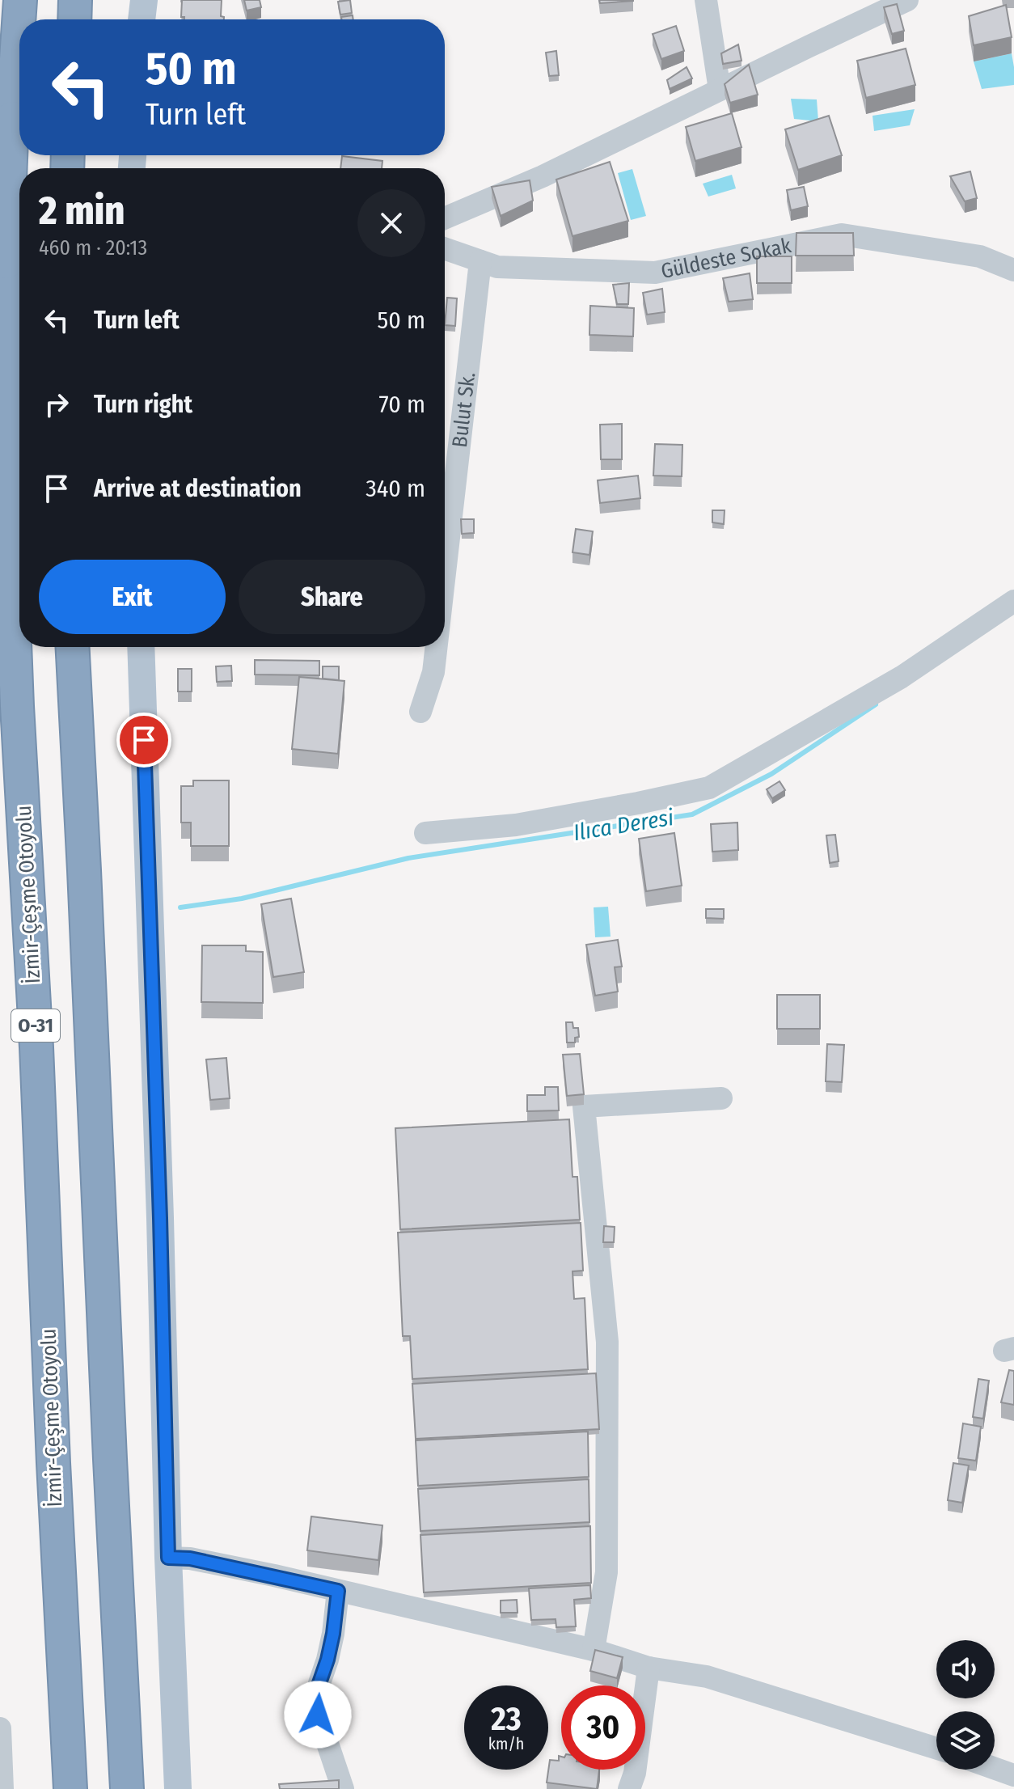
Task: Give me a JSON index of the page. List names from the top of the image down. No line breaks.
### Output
{"streets":{"highway":["İzmir-Çeşme Otoyolu","O-31"],"street":["Güldeste Sokak","Bulut Sk."]},"crossings":[["Güldeste Sokak","Bulut Sk."]],"water":["Ilıca Deresi"],"page":{"turn":["50 m","Turn left"],"heading":["2 min","460 m · 20:13"],"list":[{"name":"Turn left","value":"50 m"},{"name":"Turn right","value":"70 m"},{"name":"Arrive at destination","value":"340 m"}],"buttons":["Exit","Share"],"speed":"23 km/h","limit":"30"}}
